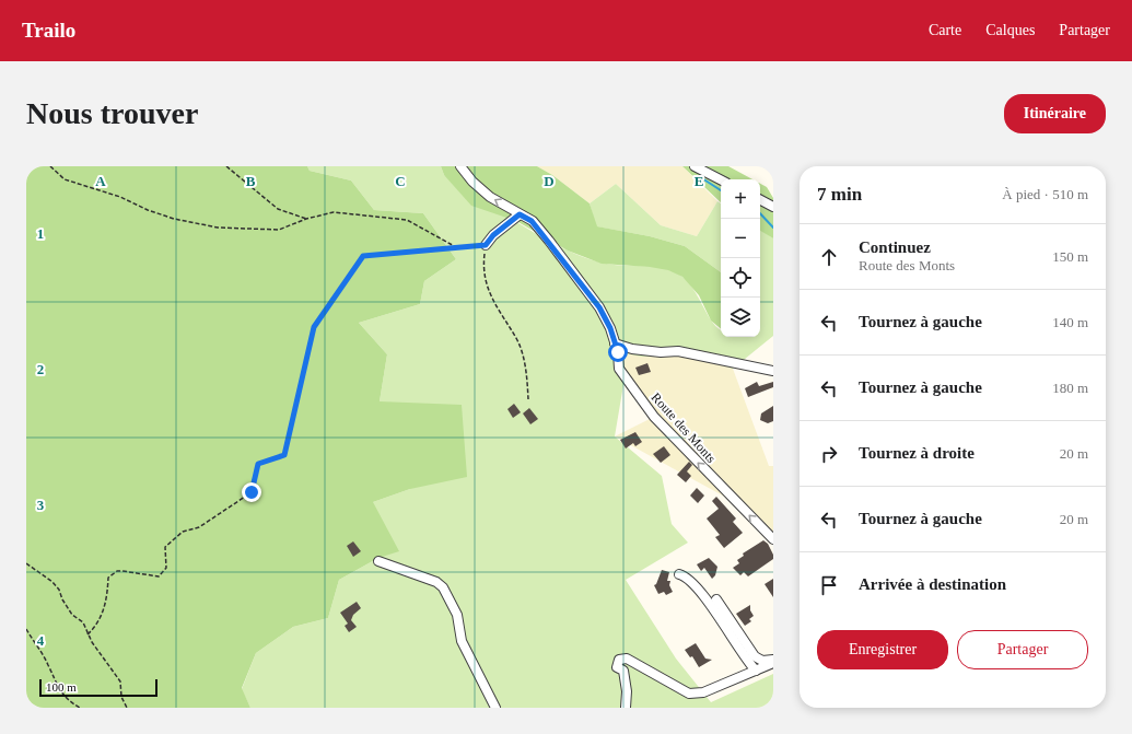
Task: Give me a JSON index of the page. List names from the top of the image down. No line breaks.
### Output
{"streets":{"street":["Route des Monts"]},"one_way":["Route des Monts"],"scale_bar":"100 m","page":{"header":"Trailo","nav":["Carte","Calques","Partager"],"buttons":["Itinéraire",["Enregistrer","Partager"]],"title":"Nous trouver","heading":["7 min","À pied · 510 m"],"map_buttons":["+","−"],"list":[["Continuez","Route des Monts","150 m"],["Tournez à gauche","140 m"],["Tournez à gauche","180 m"],["Tournez à droite","20 m"],["Tournez à gauche","20 m"],"Arrivée à destination"],"scale":"100 m"},"grid":{"columns":["A","B","C","D","E"],"rows":["1","2","3","4"]}}
